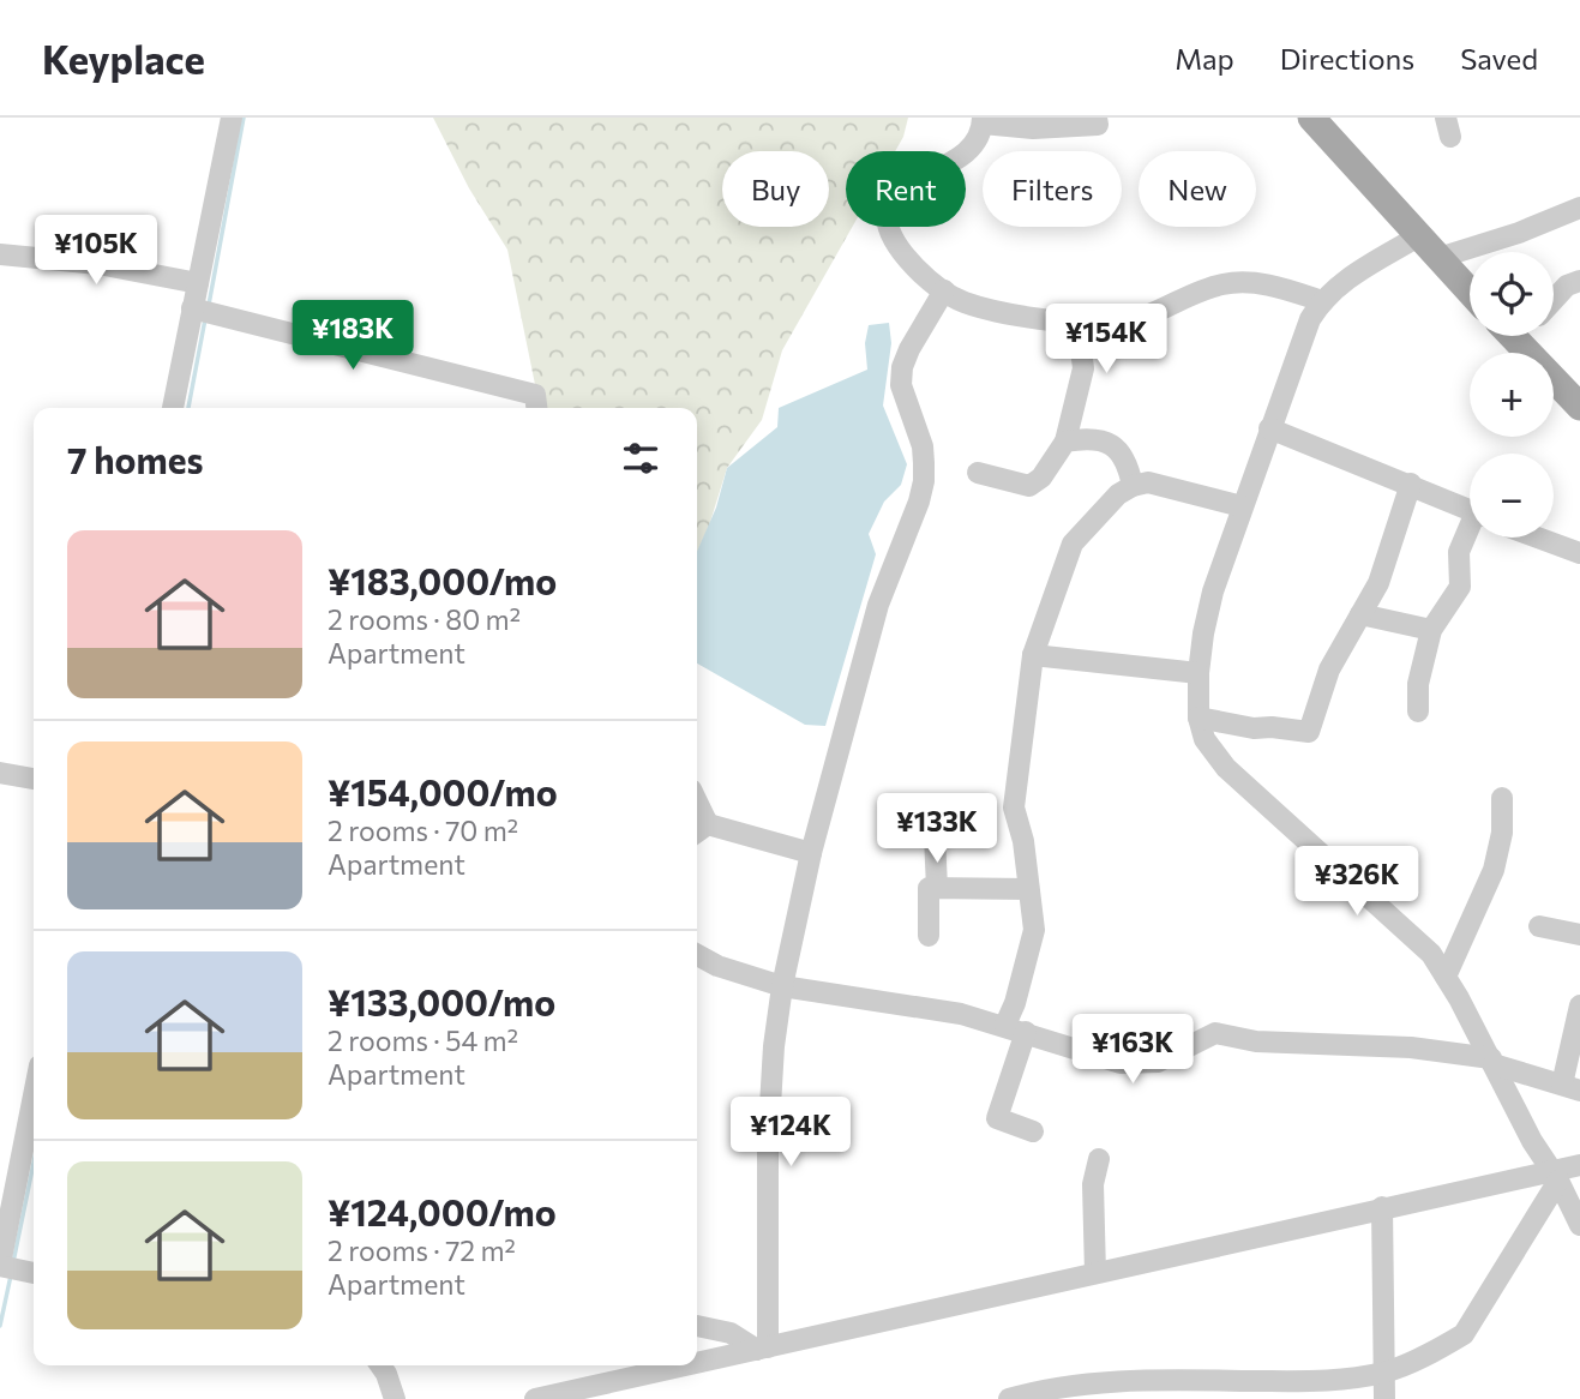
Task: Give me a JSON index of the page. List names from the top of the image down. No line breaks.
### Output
{"page":{"header":"Keyplace","nav":["Map","Directions","Saved"],"chip":["Buy","Rent","Filters","New"],"price":["¥105K","¥183K","¥154K","¥133K","¥326K","¥163K","¥124K"],"map_buttons":["+","−"],"heading":"7 homes","list":[{"name":"¥183,000/mo","note":"2 rooms · 80 m² · Apartment"},{"name":"¥154,000/mo","note":"2 rooms · 70 m² · Apartment"},{"name":"¥133,000/mo","note":"2 rooms · 54 m² · Apartment"},{"name":"¥124,000/mo","note":"2 rooms · 72 m² · Apartment"}]}}
